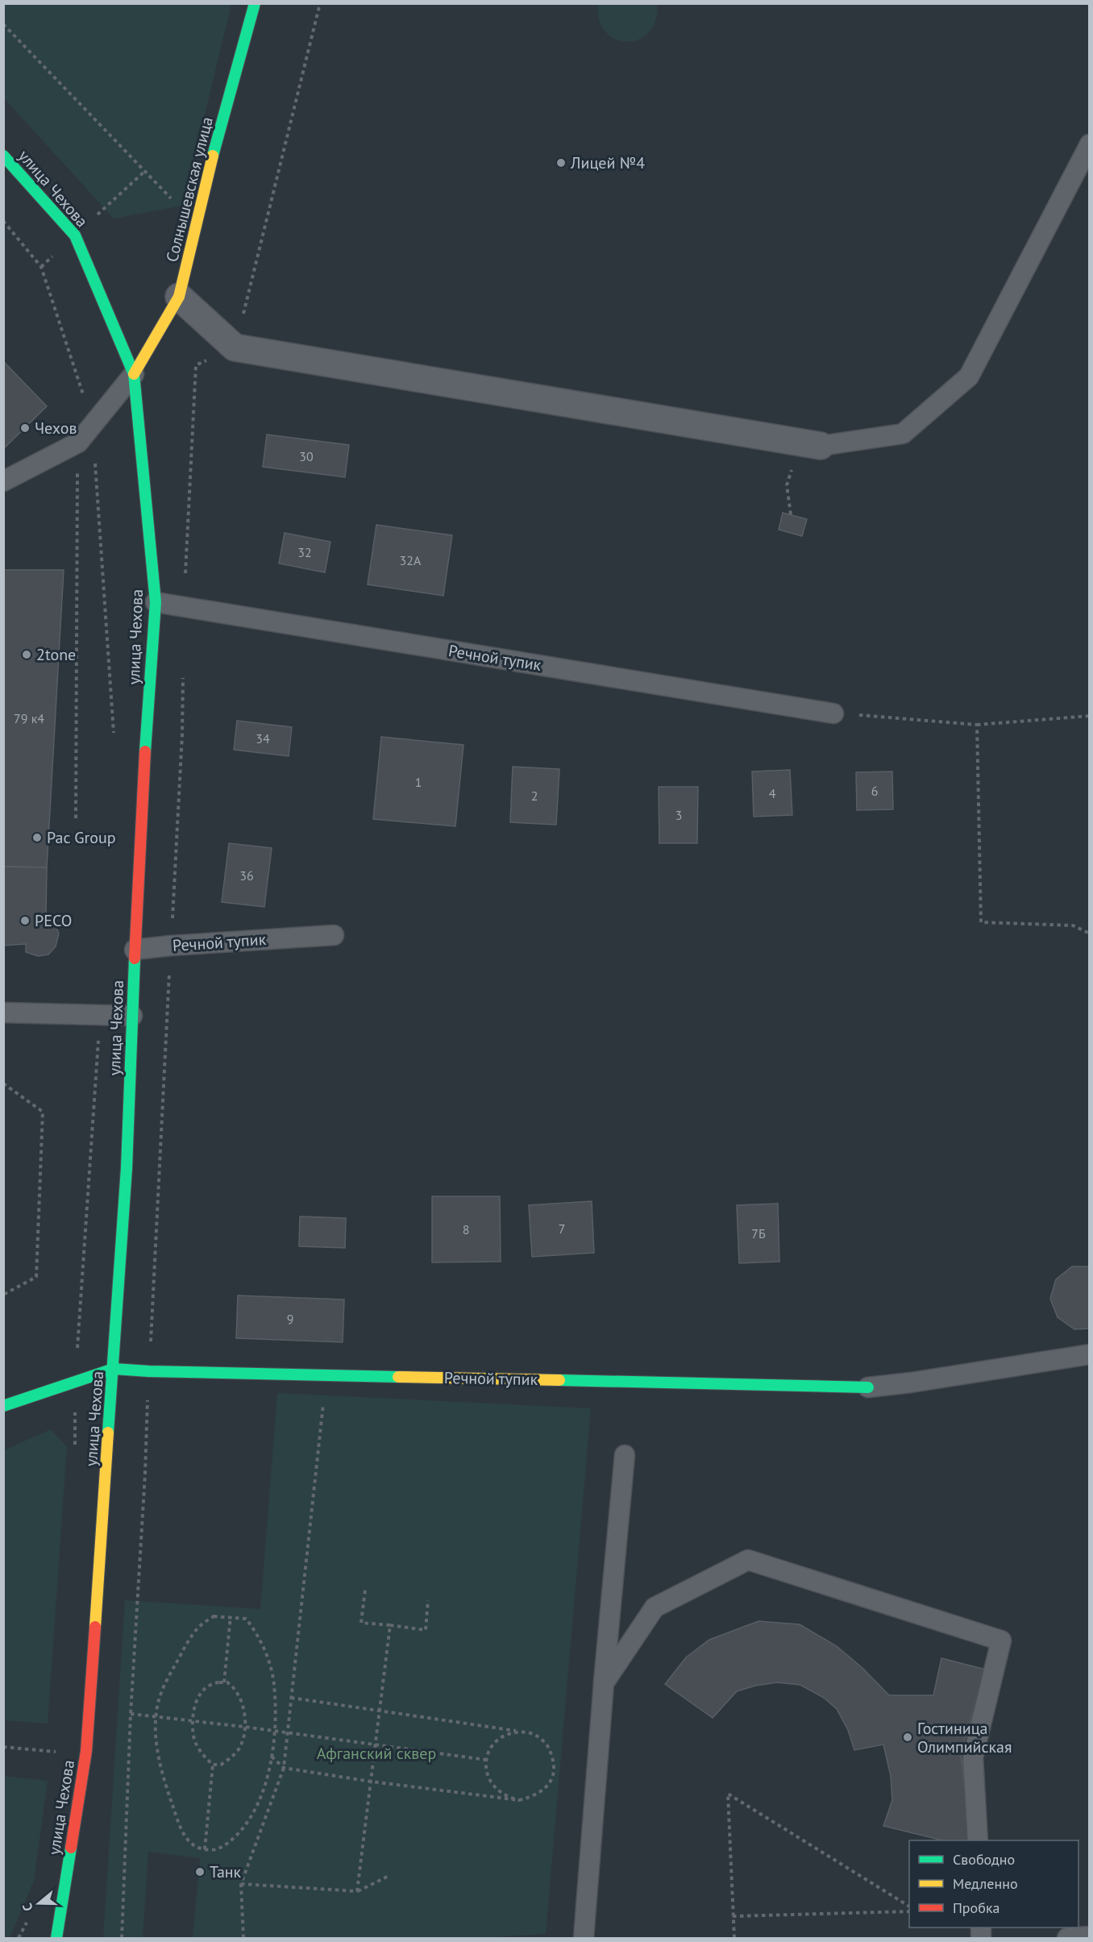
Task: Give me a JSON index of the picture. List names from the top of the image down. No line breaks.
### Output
{"streets":{"main road":["улица Чехова","Солнышевская улица","Речной тупик"]},"crossings":[["улица Чехова","Солнышевская улица"],["улица Чехова","Речной тупик"]],"parks":["Афганский сквер"],"places":["Лицей №4","Чехов","2tone","Pac Group","РЕСО","Гостиница Олимпийская","Танк"],"house_numbers":["30","32","32А","79 к4","34","1","6","4","2","3","36","7","8","7Б","9"],"legend":["Свободно","Медленно","Пробка"],"north":"left"}
